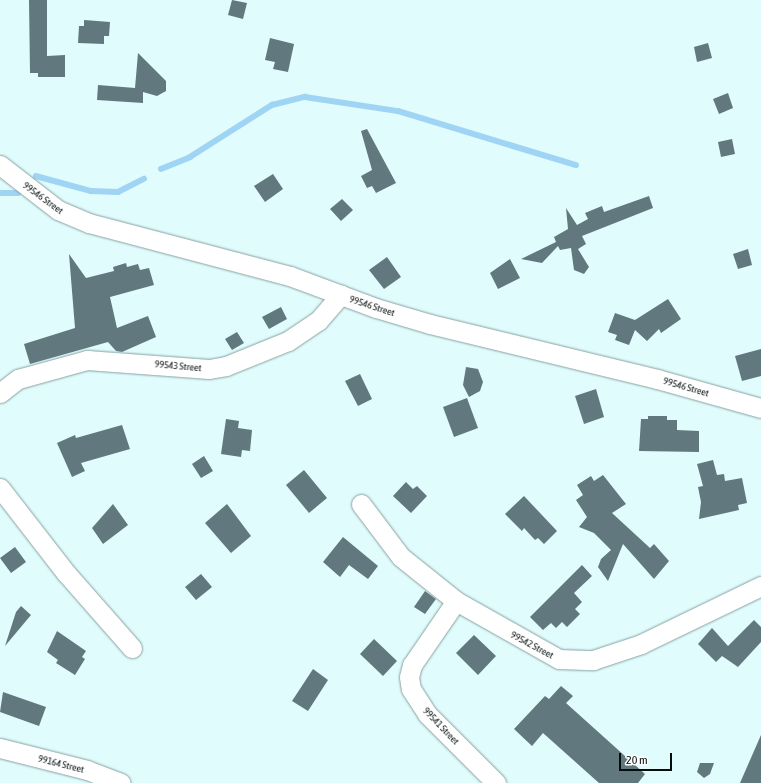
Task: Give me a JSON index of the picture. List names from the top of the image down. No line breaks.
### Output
{"streets":{"street":["99546 Street","99543 Street","99542 Street","99541 Street","99164 Street"]},"crossings":[["99546 Street","99543 Street"],["99542 Street","99541 Street"]],"scale_bar":"20 m"}
